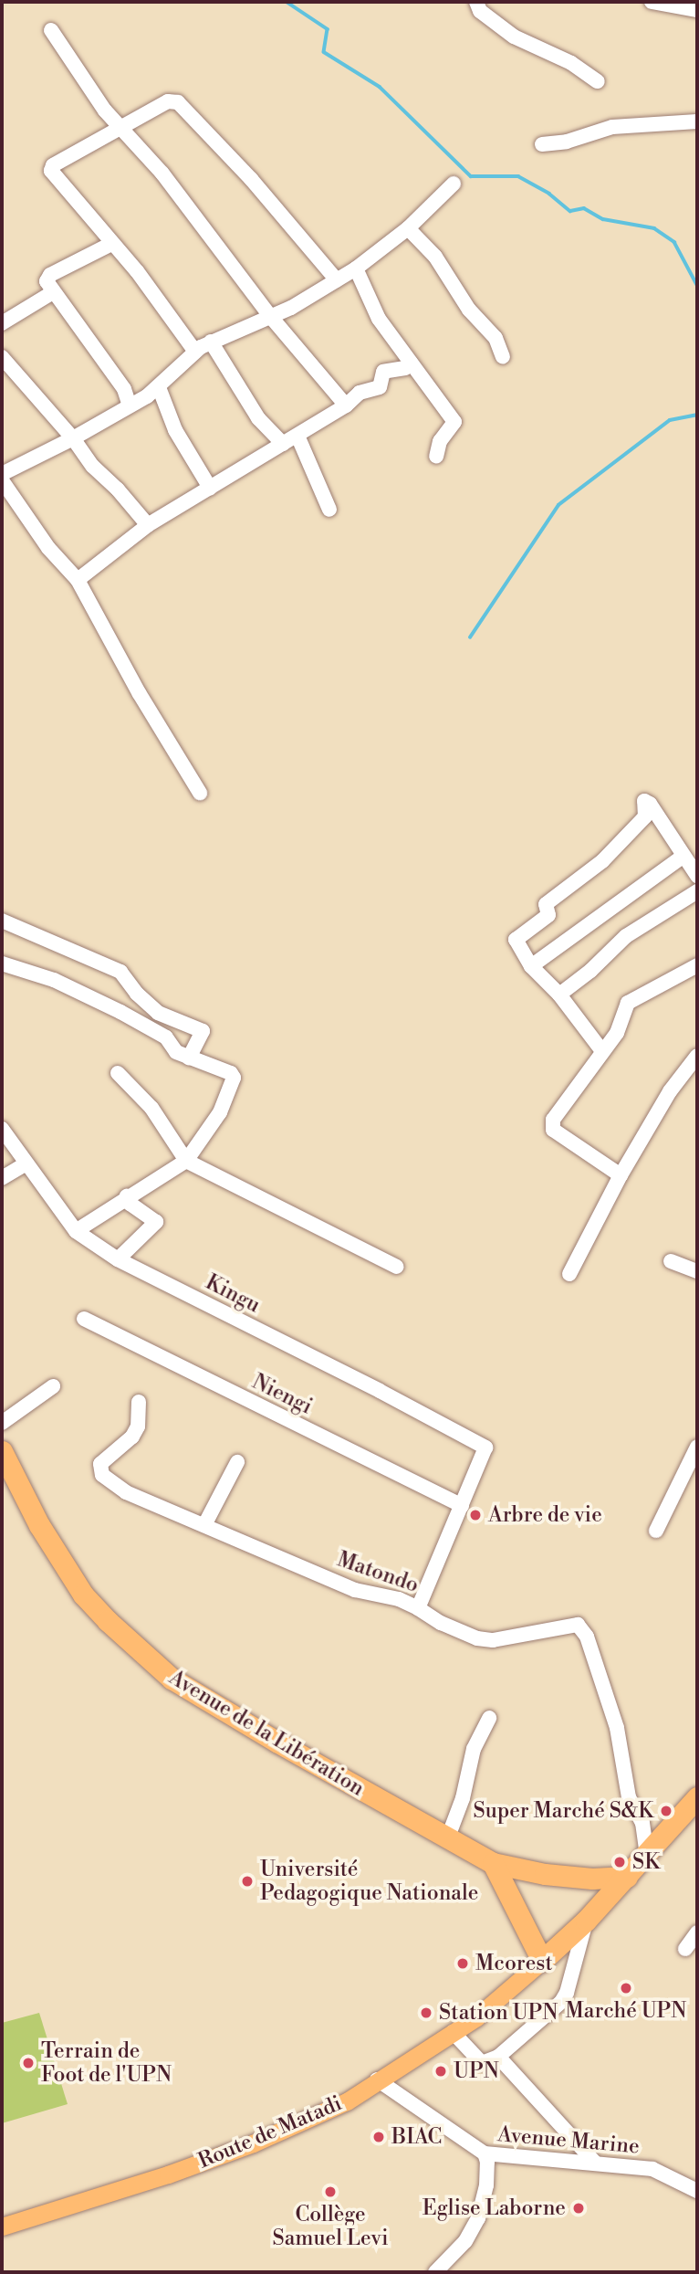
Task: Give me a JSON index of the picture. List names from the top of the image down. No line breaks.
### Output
{"streets":{"highway":["Avenue de la Libération"],"main road":["Route de Matadi"],"street":["Kingu","Niengi","Matondo","Avenue Marine"]},"crossings":[["Kingu","Niengi"],["Route de Matadi","Avenue Marine"]],"places":["Arbre de vie","Super Marché S&K","SK","Université Pedagogique Nationale","Mcorest","Marché UPN","Station UPN","Terrain de Foot de l'UPN","UPN","BIAC","Collège Samuel Levi","Eglise Laborne"]}
